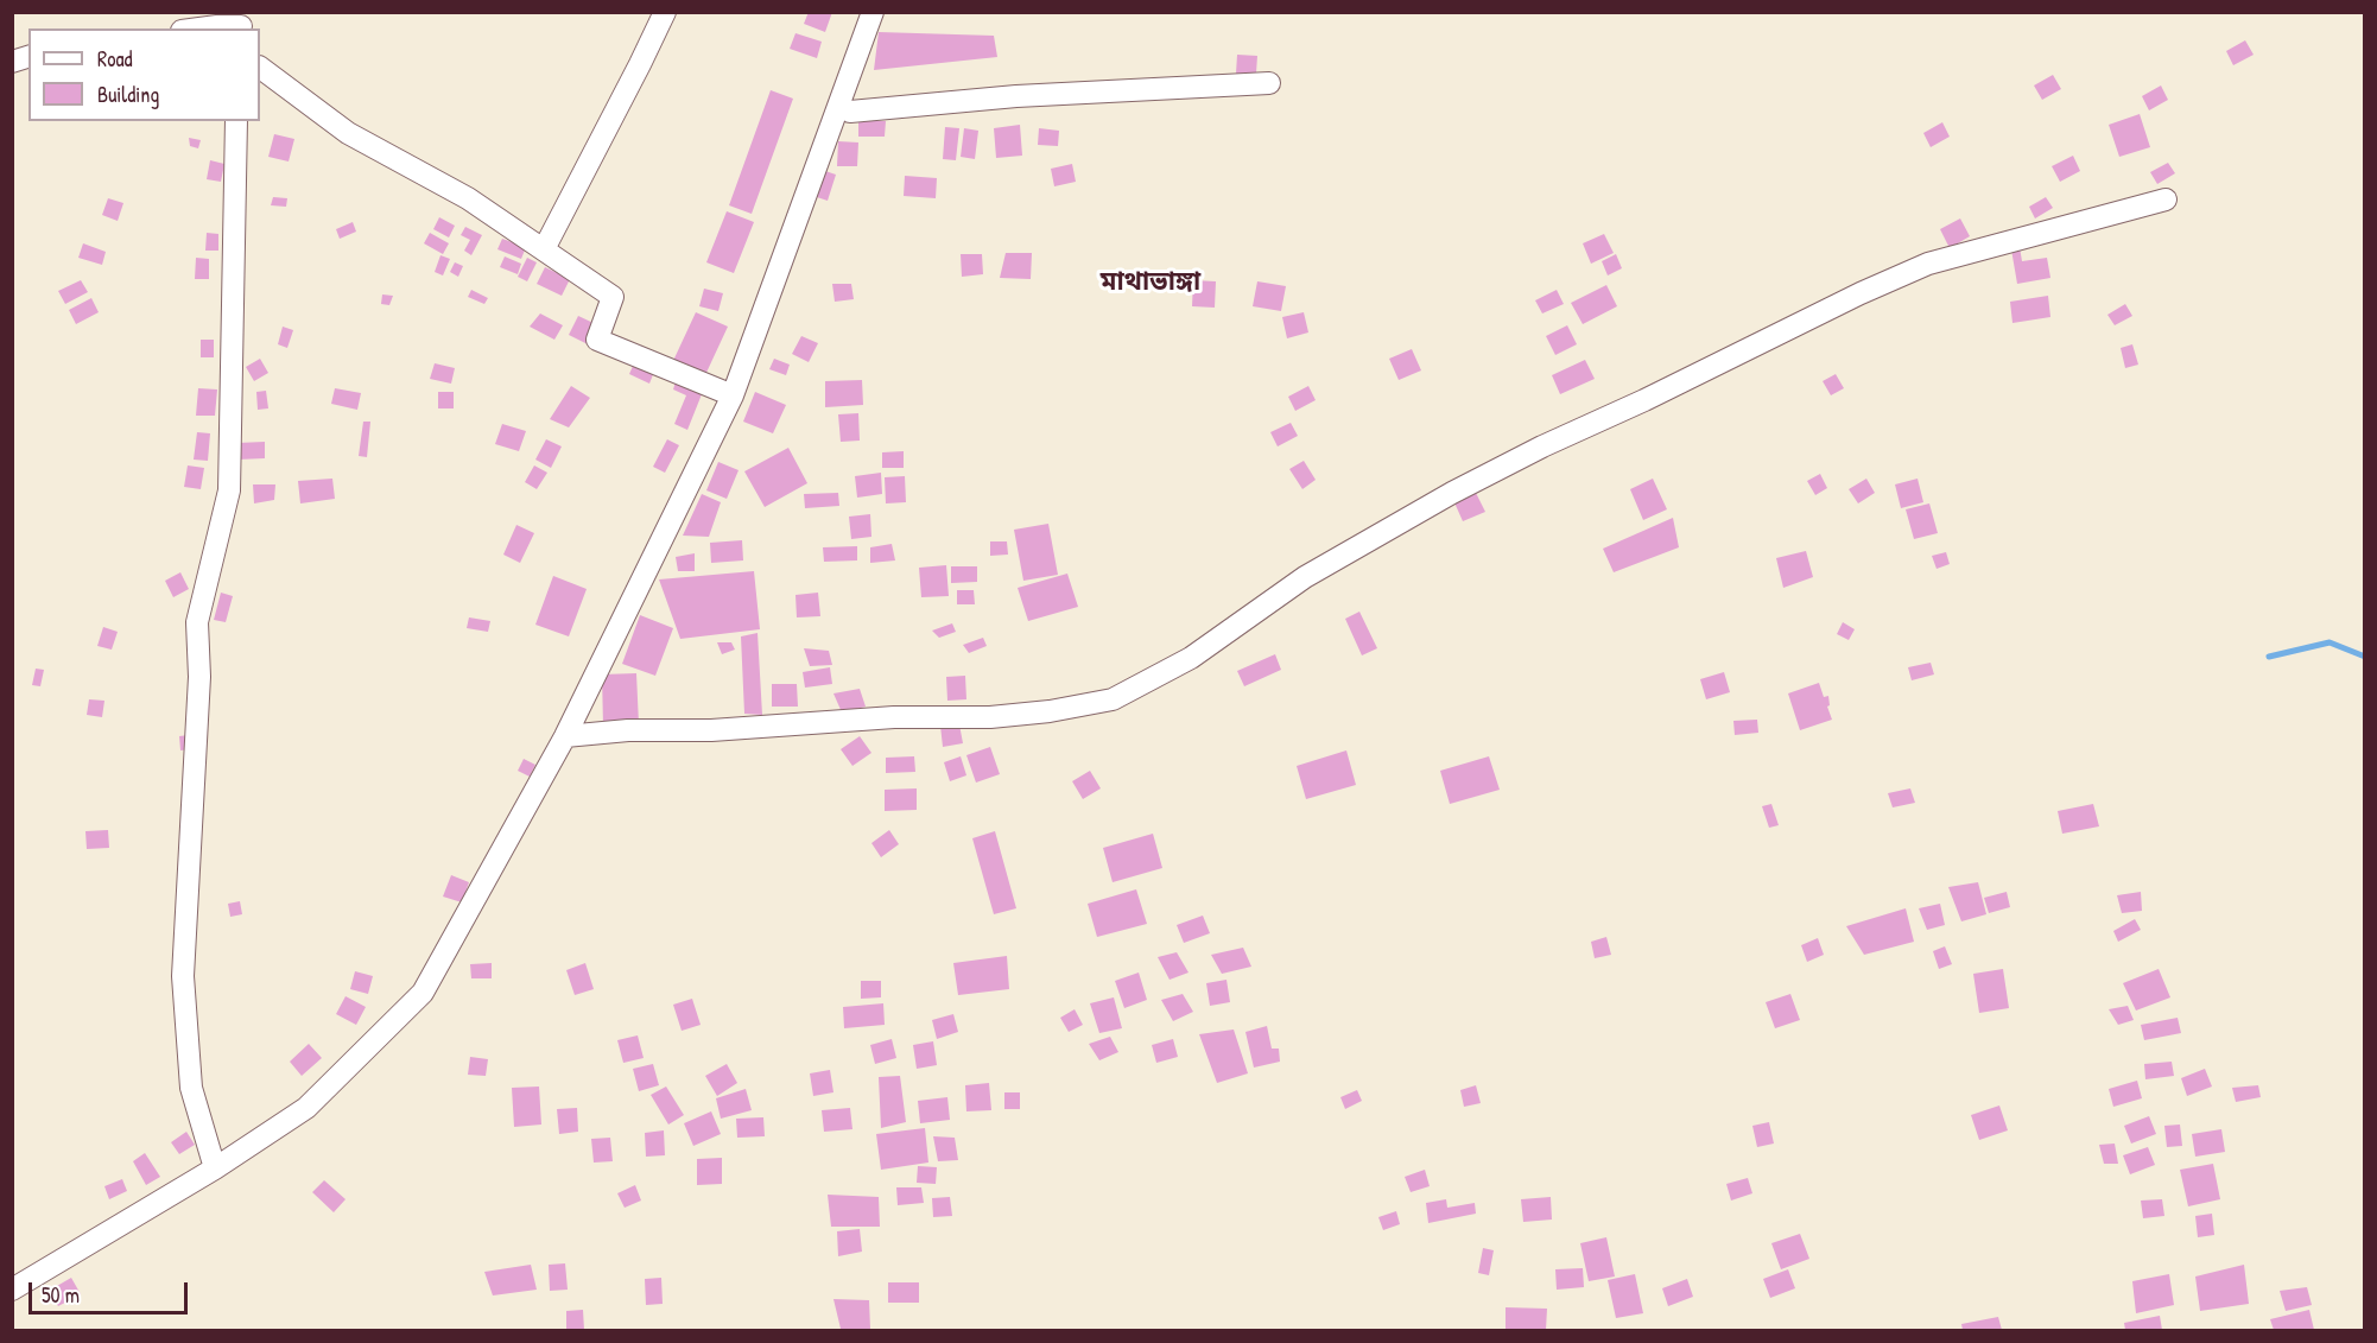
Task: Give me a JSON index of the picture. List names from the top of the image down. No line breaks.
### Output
{"districts":["মাথাভাঙ্গা"],"legend":["Road","Building"],"scale_bar":"50 m"}
